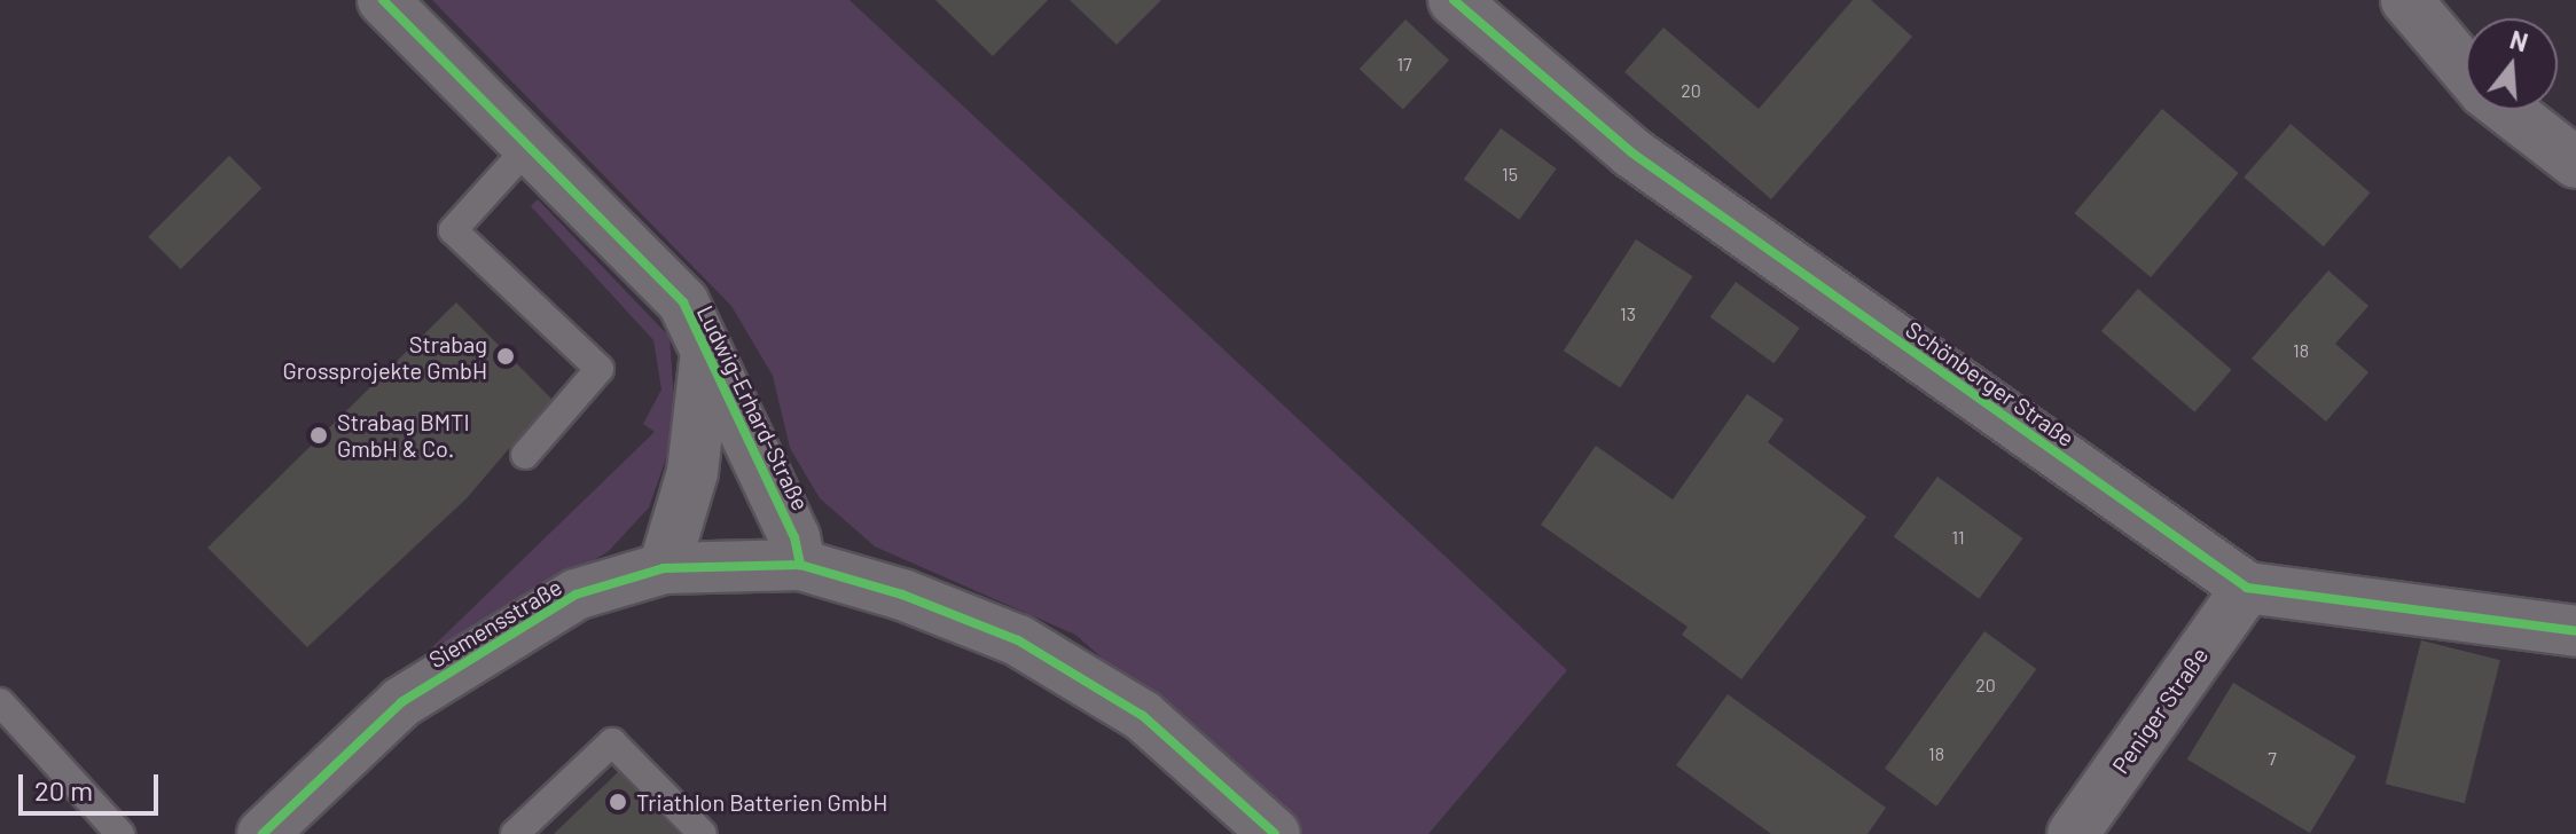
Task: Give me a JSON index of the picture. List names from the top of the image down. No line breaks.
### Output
{"streets":{"street":["Schönberger Straße","Ludwig-Erhard-Straße","Siemensstraße","Peniger Straße"]},"crossings":[["Schönberger Straße","Peniger Straße"],["Ludwig-Erhard-Straße","Siemensstraße"]],"places":["Strabag Grossprojekte GmbH","Strabag BMTI GmbH & Co.","Triathlon Batterien GmbH"],"house_numbers":["17","20","15","13","18","11","20","18","7"],"scale_bar":"20 m","north":"top"}
